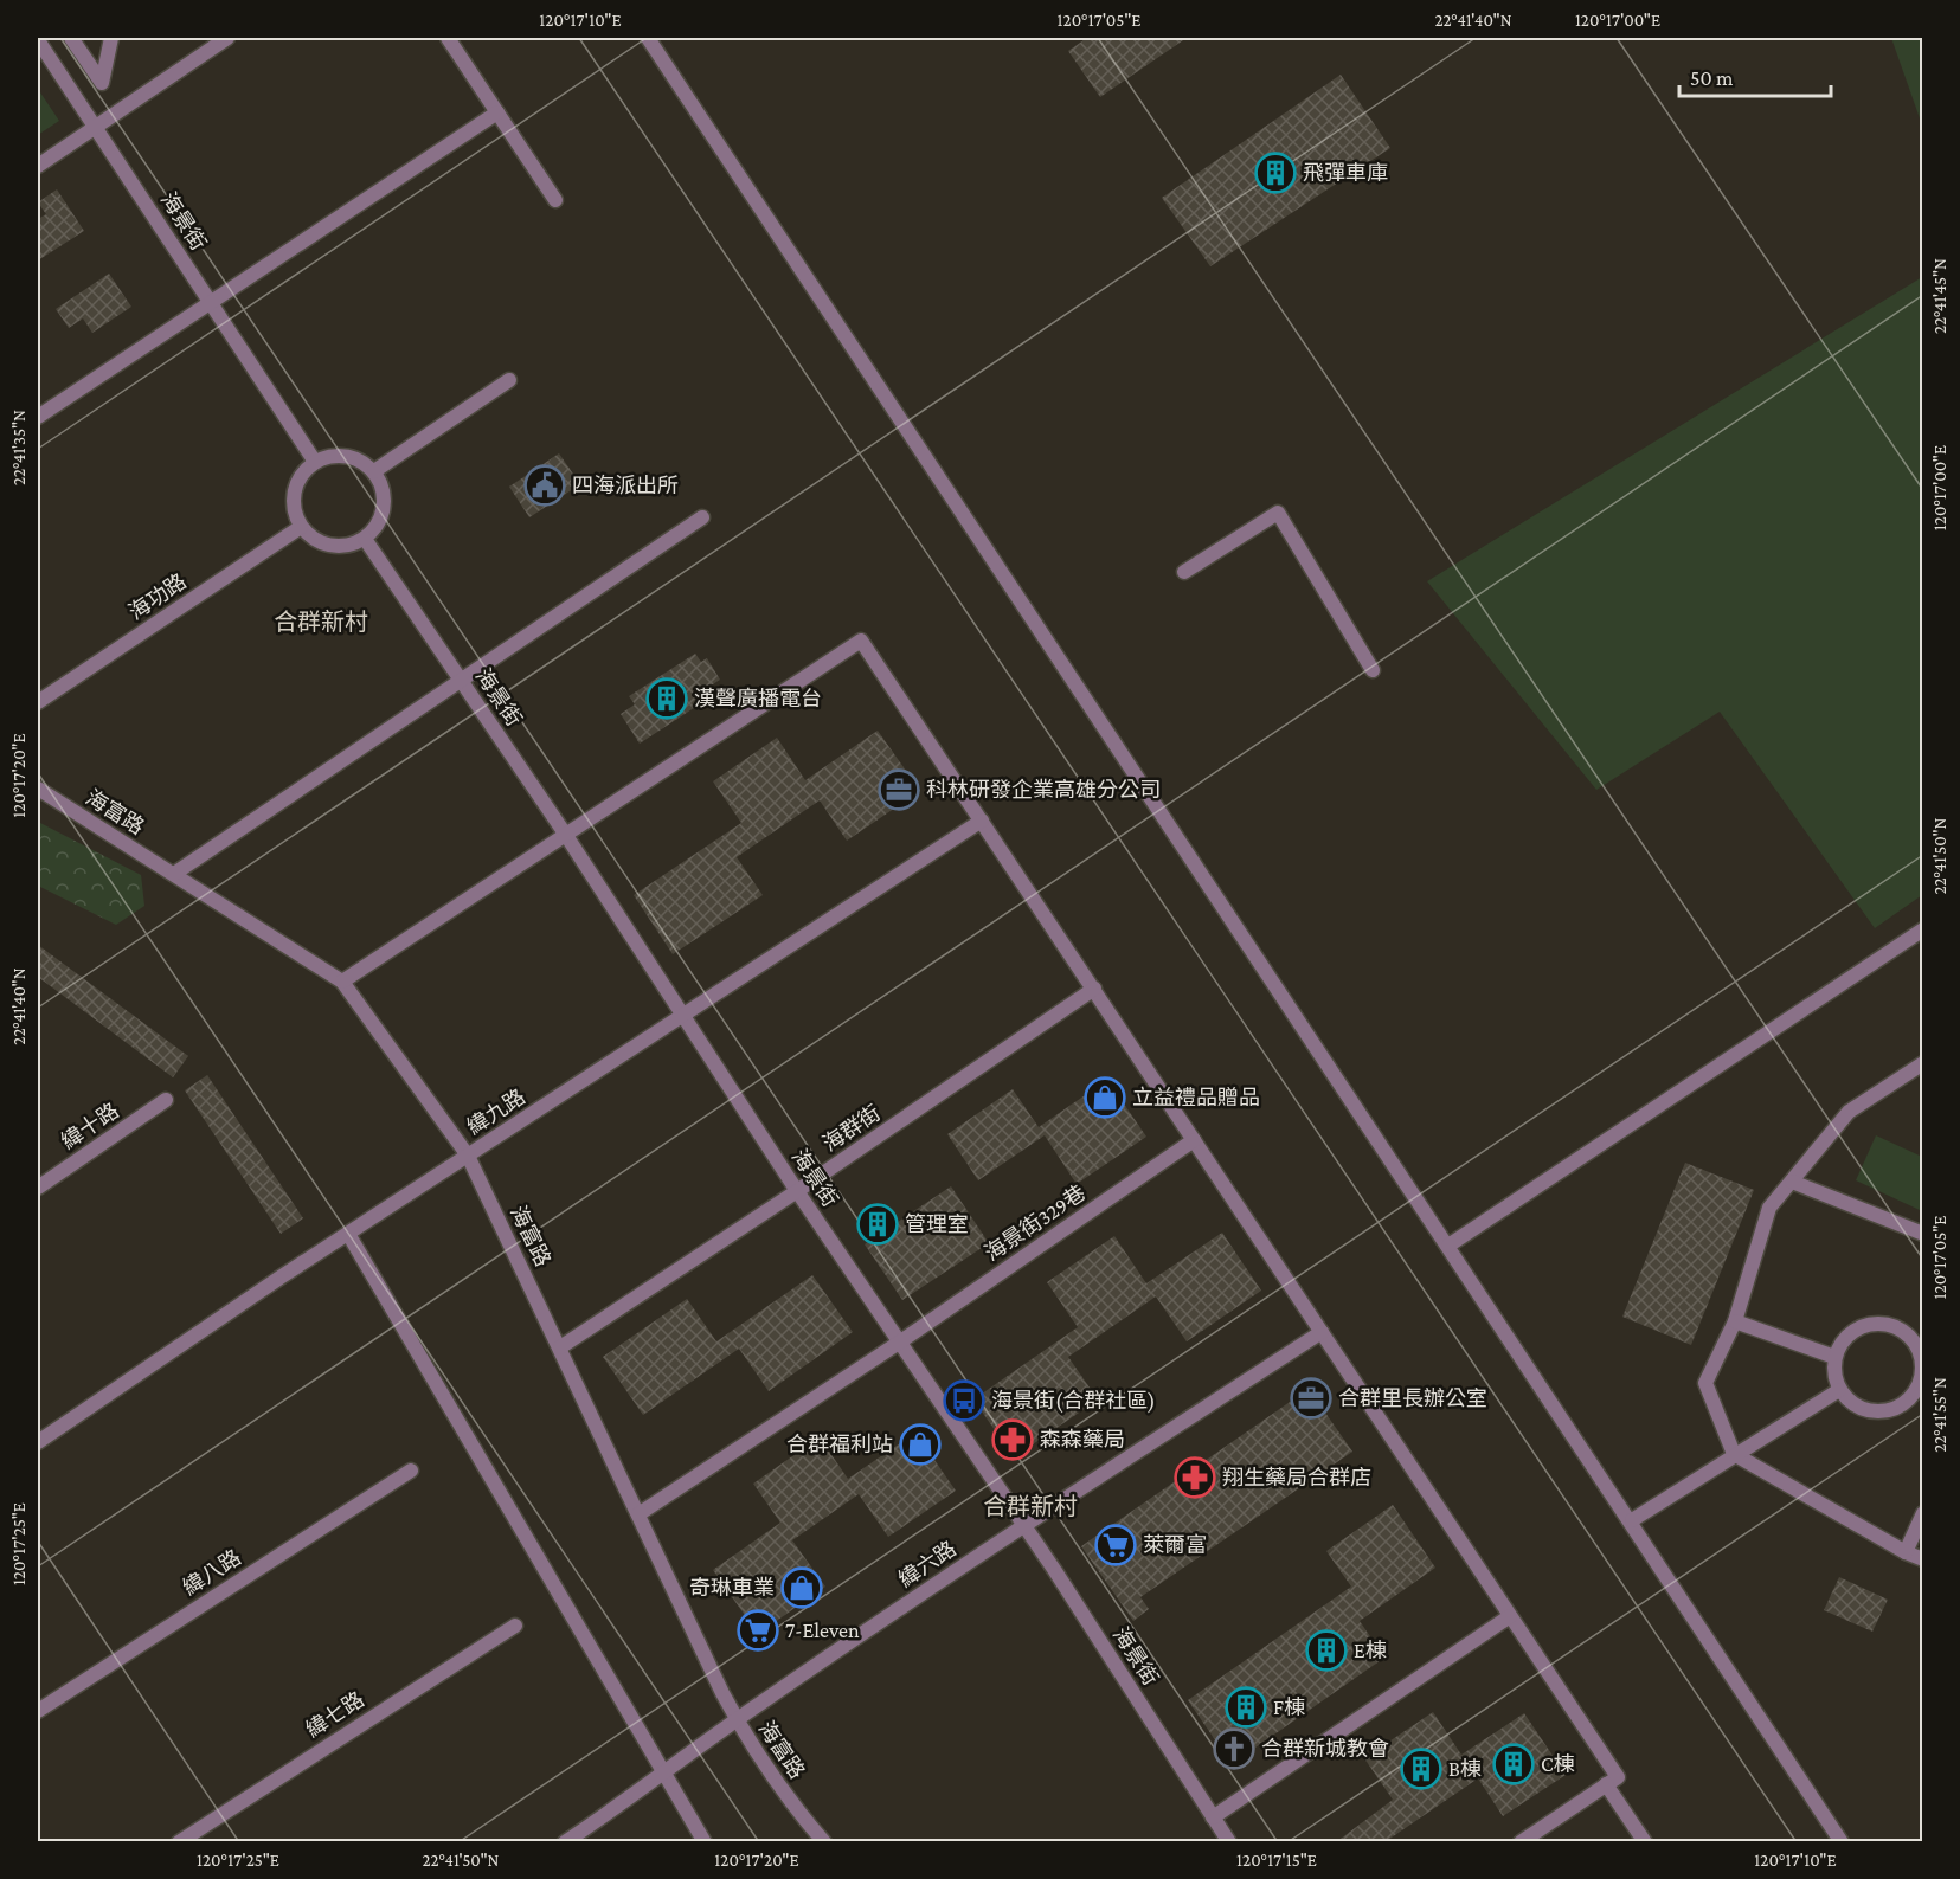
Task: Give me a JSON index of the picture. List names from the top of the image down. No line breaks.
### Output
{"streets":{"street":["海景街","海功路","海富路","緯九路","緯十路","海群街","海景街329巷","緯六路","緯八路","緯七路"]},"crossings":[["海景街","海功路"],["海景街","緯九路"],["海景街","海群街"],["海景街","海景街329巷"],["海景街","緯六路"],["海富路","緯九路"],["海富路","海群街"],["海富路","海景街329巷"],["海富路","緯六路"]],"districts":["合群新村","合群新村"],"places":{"building":["飛彈車庫","漢聲廣播電台","管理室","E棟","F棟","C棟","B棟"],"public building":["四海派出所"],"office":["科林研發企業高雄分公司","合群里長辦公室"],"shop":["立益禮品贈品","合群福利站","奇琳車業"],"bus stop":["海景街(合群社區)"],"pharmacy":["森森藥局","翔生藥局合群店"],"supermarket":["萊爾富","7-Eleven"],"church":["合群新城教會"]},"scale_bar":"50 m","coordinates":["120°17'10\"E","120°17'05\"E","22°41'40\"N","120°17'00\"E","22°41'45\"N","22°41'35\"N","120°17'20\"E","22°41'50\"N","22°41'55\"N","120°17'25\"E","120°17'15\"E"]}
